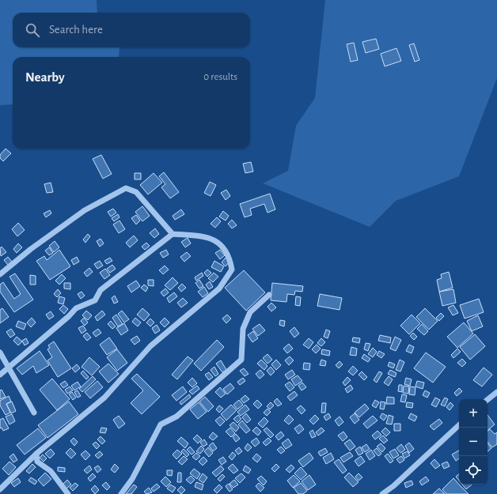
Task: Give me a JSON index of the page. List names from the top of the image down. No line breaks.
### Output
{"page":{"search":"Search here","heading":["Nearby","0 results"],"map_buttons":["+","−"]}}
